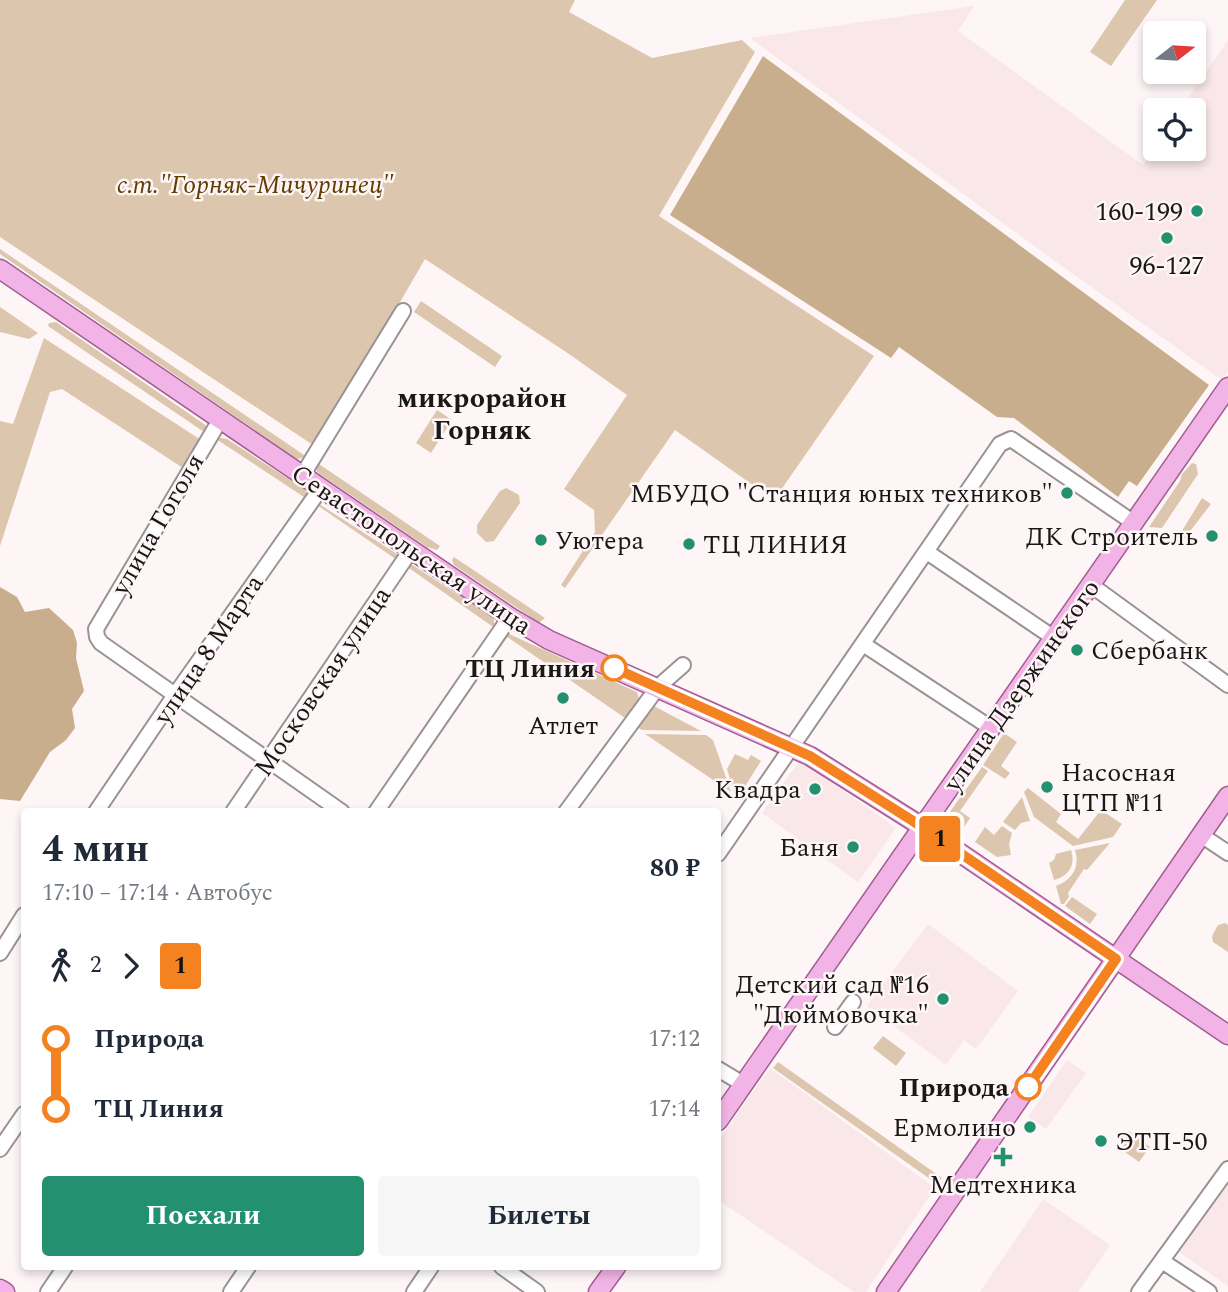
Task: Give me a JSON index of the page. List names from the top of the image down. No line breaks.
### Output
{"streets":{"main road":["Севастопольская улица","улица Дзержинского"],"street":["улица Гоголя","улица 8 Марта","Московская улица"]},"crossings":[["улица Гоголя","Севастопольская улица"],["улица Гоголя","улица 8 Марта"],["Севастопольская улица","улица 8 Марта"],["Севастопольская улица","Московская улица"],["Севастопольская улица","улица Дзержинского"]],"districts":["микрорайон Горняк"],"parks":["с.т.\"Горняк-Мичуринец\""],"places":{"other":["160-199","96-127","МБУДО \"Станция юных техников\"","ДК Строитель","Уютера","ТЦ ЛИНИЯ","Сбербанк","ТЦ Линия","Атлет","Насосная ЦТП №11","Квадра","Баня","Детский сад №16 \"Дюймовочка\"","Природа","Ермолино","ЭТП-50"],"health":["Медтехника"]},"lines":["bus line 1"],"north":"right","page":{"on_map":"1","heading":["4 мин","17:10 – 17:14 · Автобус","80 ₽"],"legs":["2","1"],"list":[{"name":"Природа","value":"17:12"},{"name":"ТЦ Линия","value":"17:14"}],"buttons":["Поехали","Билеты"]}}
